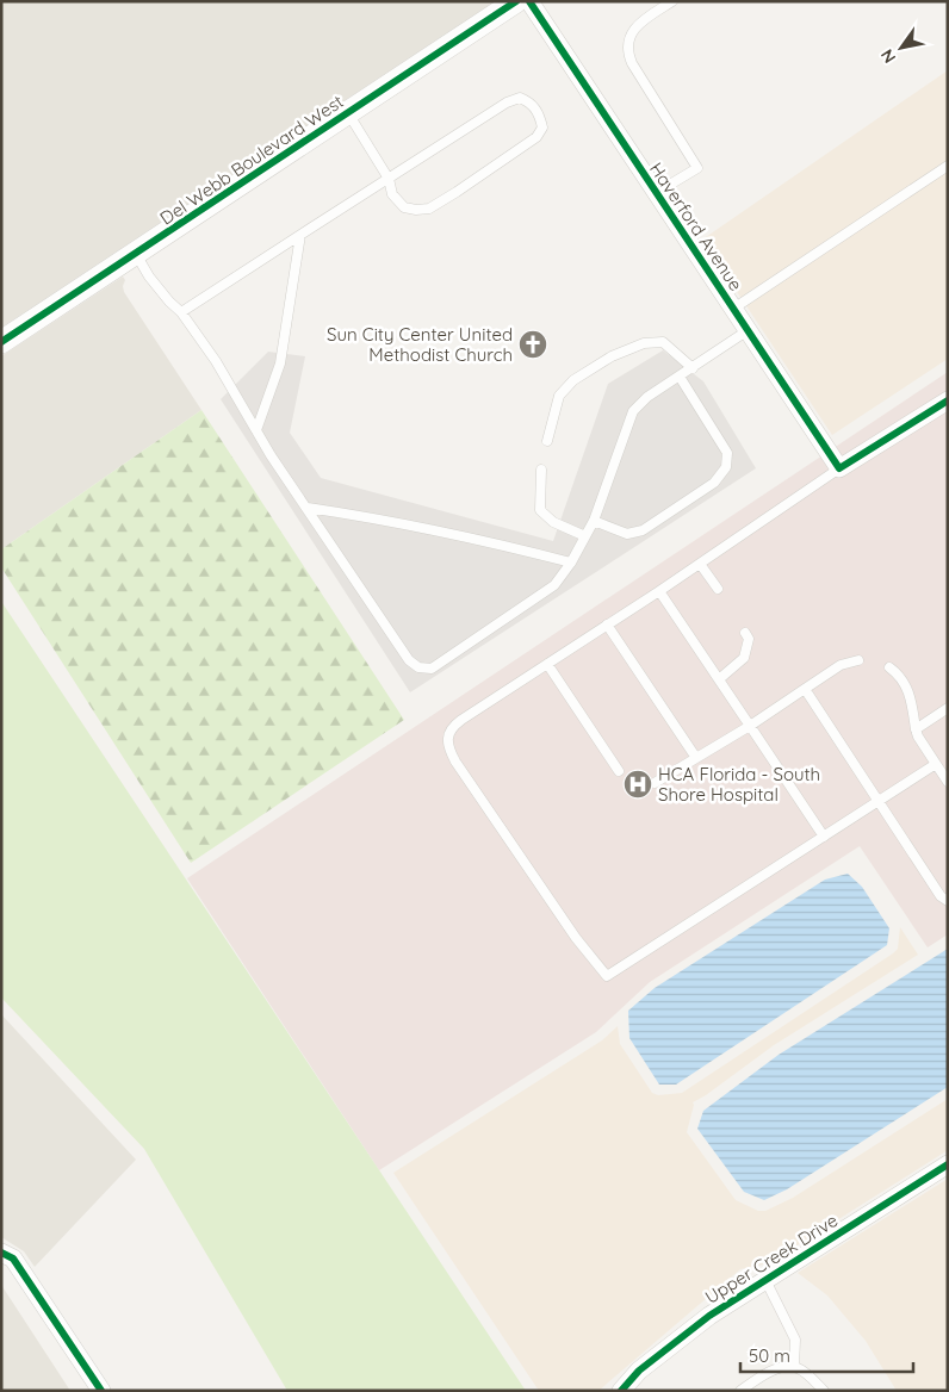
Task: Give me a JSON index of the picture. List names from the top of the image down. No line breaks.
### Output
{"streets":{"street":["Del Webb Boulevard West","Haverford Avenue","Upper Creek Drive"]},"places":{"church":["Sun City Center United Methodist Church"],"hospital":["HCA Florida - South Shore Hospital"]},"scale_bar":"50 m","north":"bottom left"}
